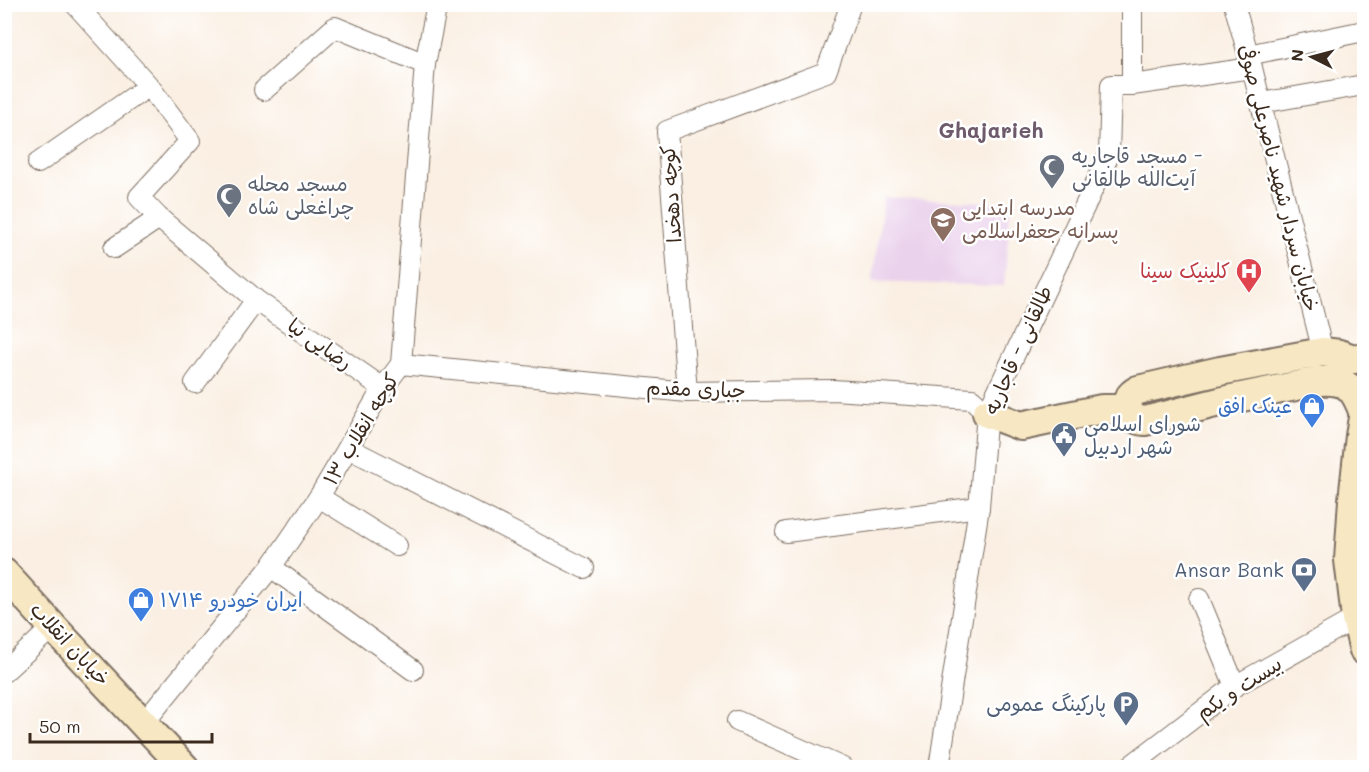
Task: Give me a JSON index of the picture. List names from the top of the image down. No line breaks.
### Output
{"streets":{"street":["خیابان سردار شهید ناصرعلی صوفی","کوچه دهخدا","رضایی نیا","طالقانی - قاجاریه","جباری مقدم","کوچه انقلاب ۱۳","خیابان انقلاب","بیست و یکم"]},"crossings":[["خیابان سردار شهید ناصرعلی صوفی","طالقانی - قاجاریه"],["کوچه دهخدا","جباری مقدم"],["رضایی نیا","کوچه انقلاب ۱۳"],["طالقانی - قاجاریه","جباری مقدم"],["جباری مقدم","کوچه انقلاب ۱۳"],["کوچه انقلاب ۱۳","خیابان انقلاب"]],"districts":["Ghajarieh"],"places":{"mosque":["مسجد قاجاریه - آیت‌الله طالقانی","مسجد محله چراغعلی شاه"],"school or university":["مدرسه ابتدایی پسرانه جعفراسلامی"],"hospital":["کلینیک سینا"],"shop":["عینک افق","ایران خودرو ۱۷۱۴"],"public building":["شورای اسلامی شهر اردبیل"],"bank":["Ansar Bank"],"parking":["پارکینگ عمومی"]},"scale_bar":"50 m","north":"left"}
